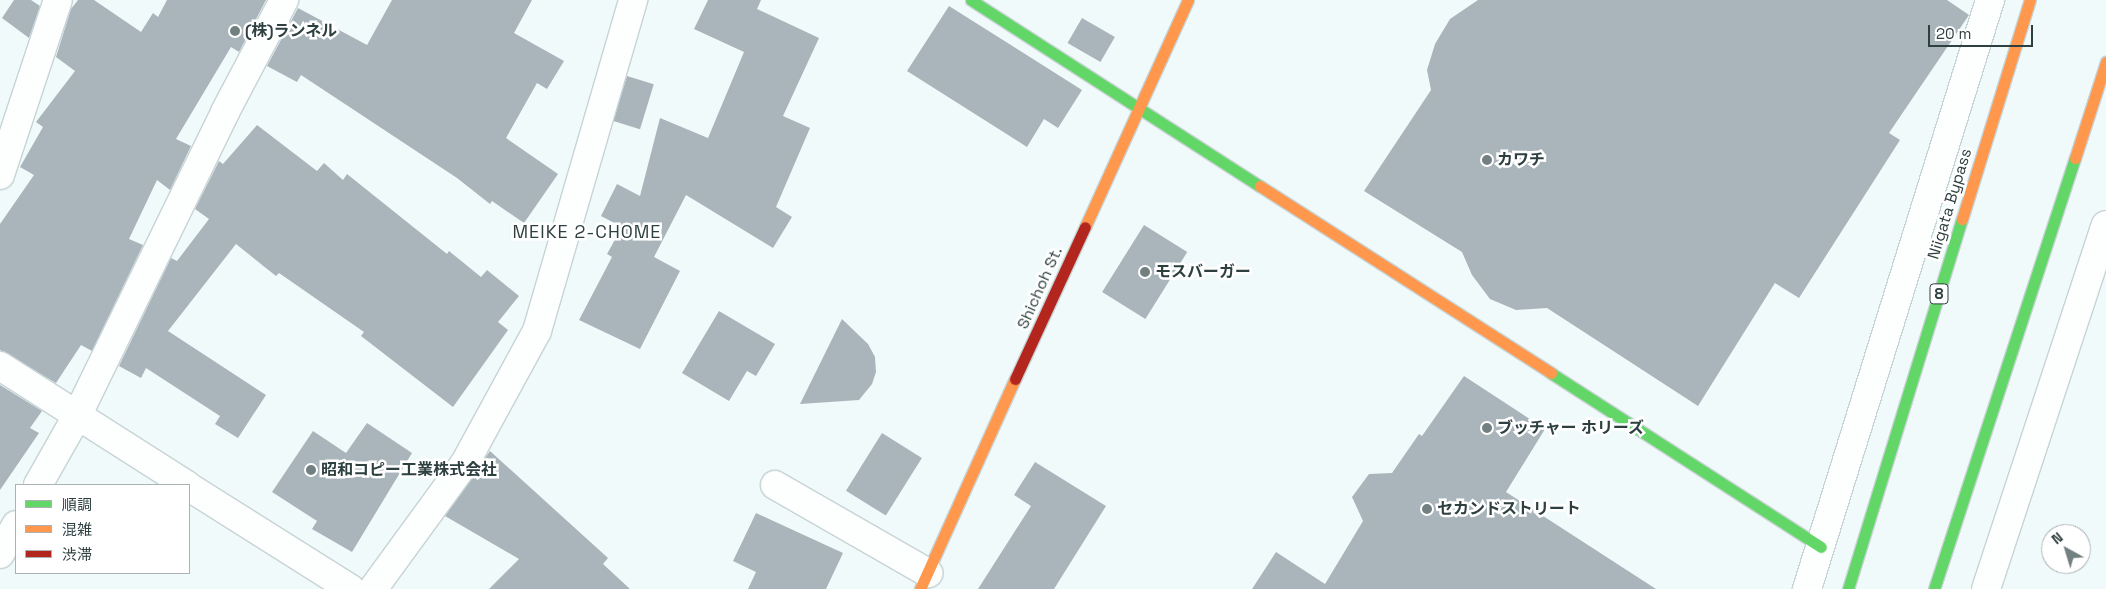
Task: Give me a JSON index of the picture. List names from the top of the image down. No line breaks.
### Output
{"streets":{"main road":["Niigata Bypass","Shichoh St.","8"]},"districts":["MEIKE 2-CHOME"],"places":["(株)ランネル","カワチ","モスバーガー","ブッチャー ホリーズ","昭和コピー工業株式会社","セカンドストリート"],"legend":["順調","混雑","渋滞"],"scale_bar":"20 m","north":"top left"}
